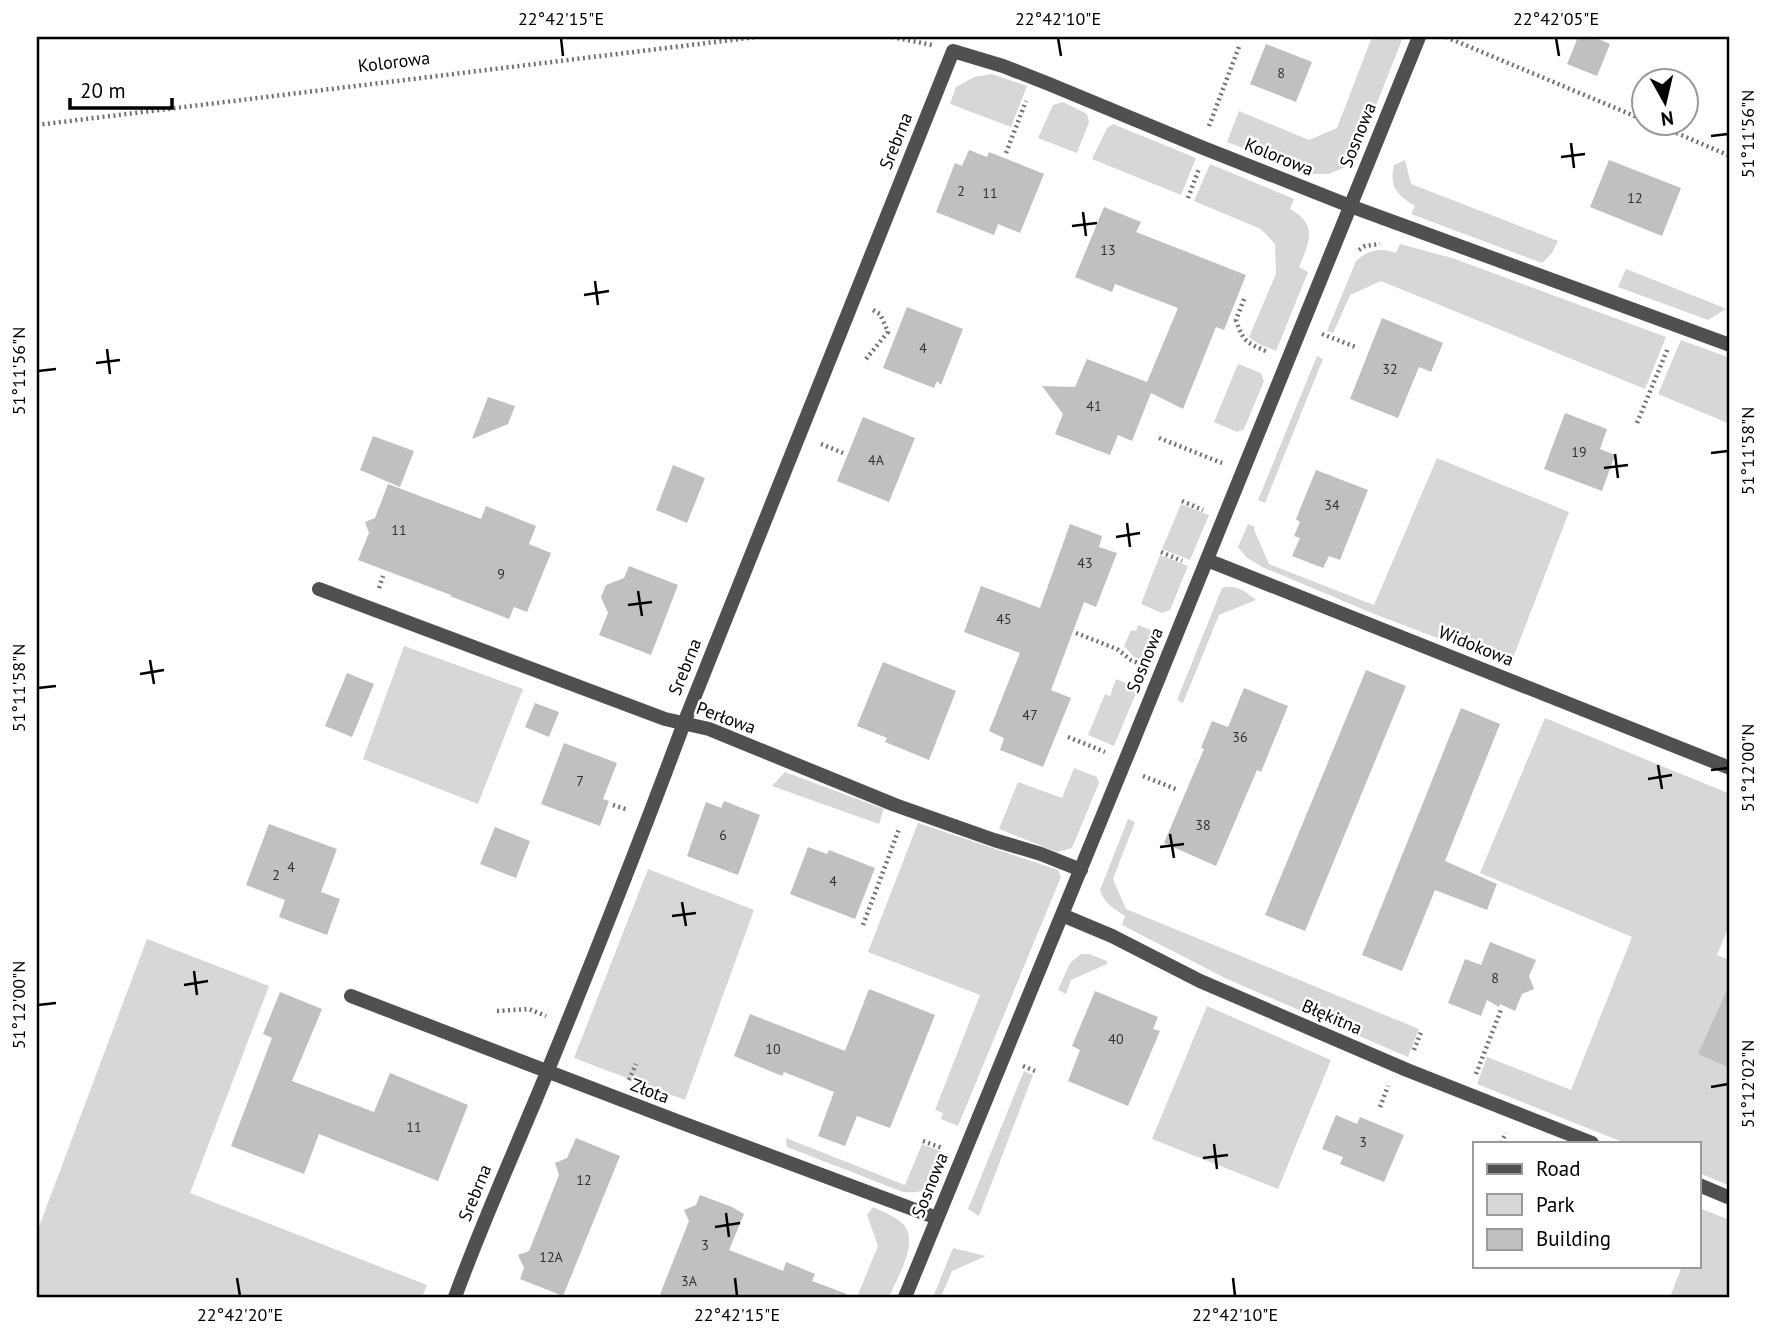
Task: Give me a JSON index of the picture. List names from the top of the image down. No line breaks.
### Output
{"streets":{"street":["Kolorowa","Sosnowa","Srebrna","Widokowa","Perłowa","Błękitna","Złota"]},"crossings":[["Kolorowa","Sosnowa"],["Kolorowa","Srebrna"],["Sosnowa","Widokowa"],["Sosnowa","Perłowa"],["Sosnowa","Błękitna"],["Sosnowa","Złota"],["Srebrna","Perłowa"],["Srebrna","Złota"]],"house_numbers":["8","2","11","12","13","4","32","41","19","4A","34","11","43","9","45","47","36","7","38","6","4","2","4","8","40","10","11","3","12","3","12A","3A"],"legend":["Road","Park","Building"],"scale_bar":"20 m","north":"bottom","coordinates":["22°42'15\"E","22°42'10\"E","22°42'05\"E","51°11'56\"N","51°11'58\"N","51°12'00\"N","51°12'02\"N","22°42'20\"E"]}
